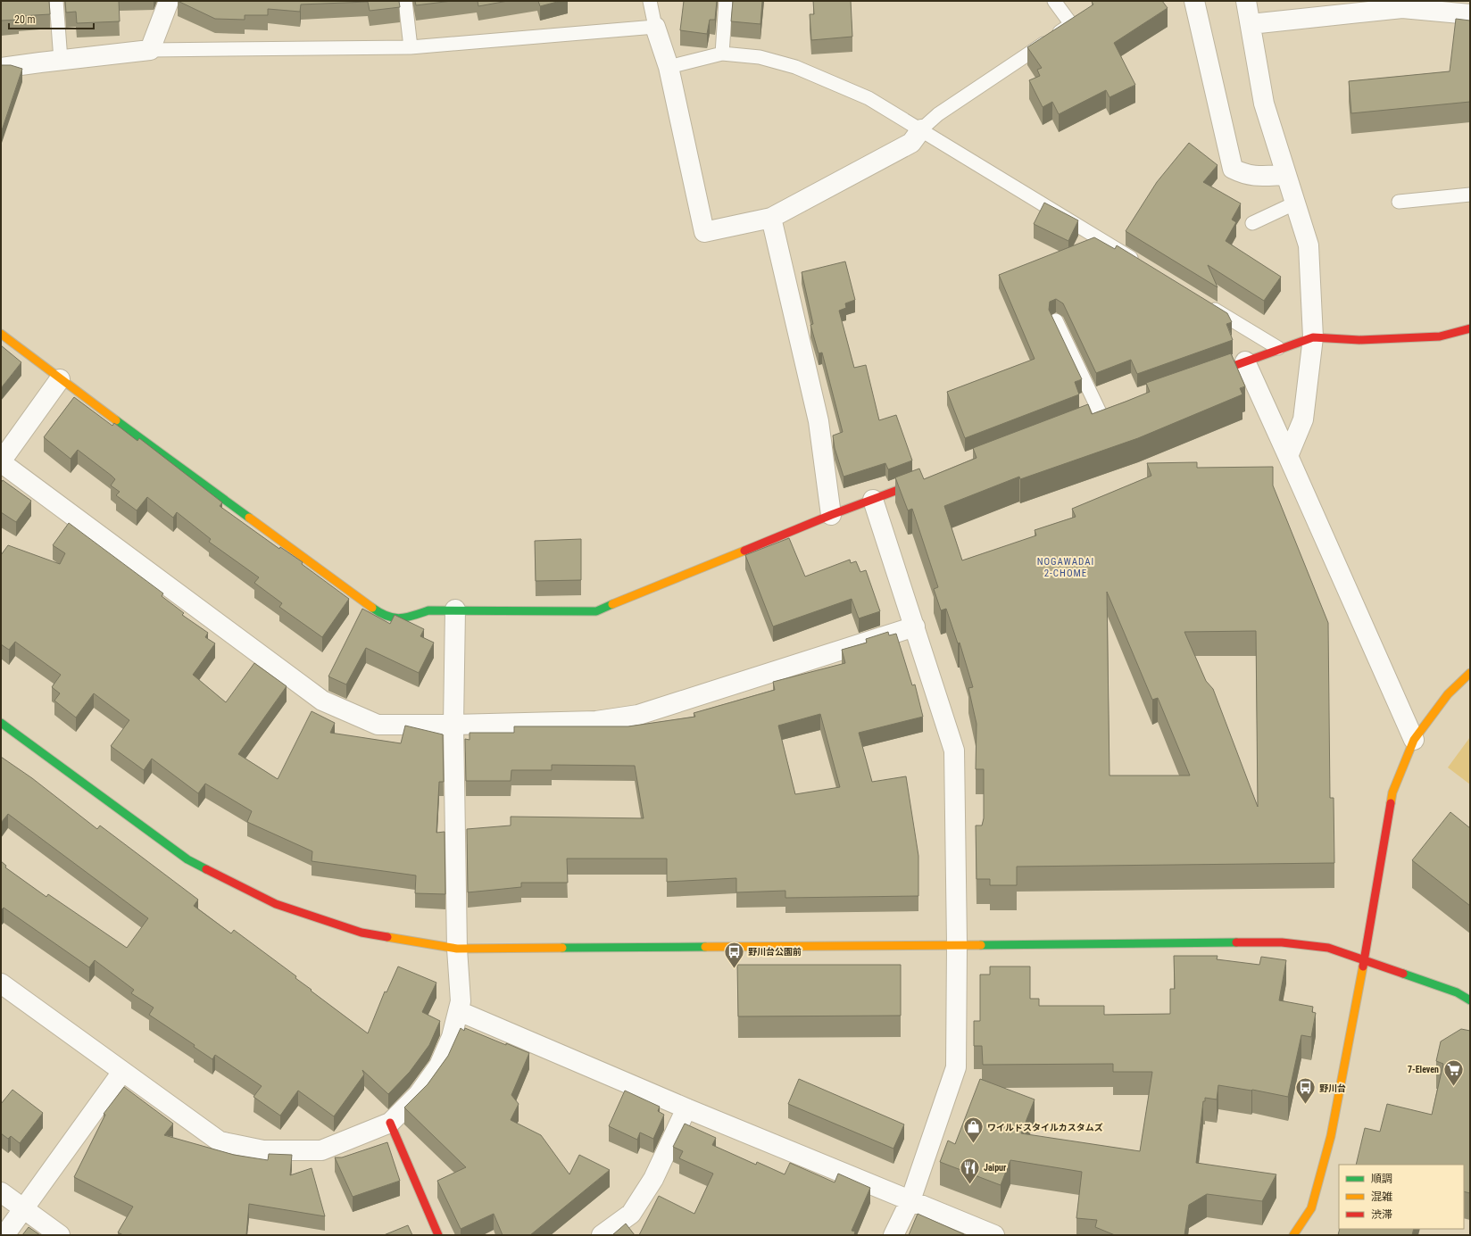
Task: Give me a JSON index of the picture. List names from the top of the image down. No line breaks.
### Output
{"districts":["NOGAWADAI 2-CHOME"],"places":{"bus stop":["野川台公園前","野川台"],"supermarket":["7-Eleven"],"shop":["ワイルドスタイルカスタムズ"],"restaurant":["Jaipur"]},"legend":["順調","混雑","渋滞"],"scale_bar":"20 m"}
